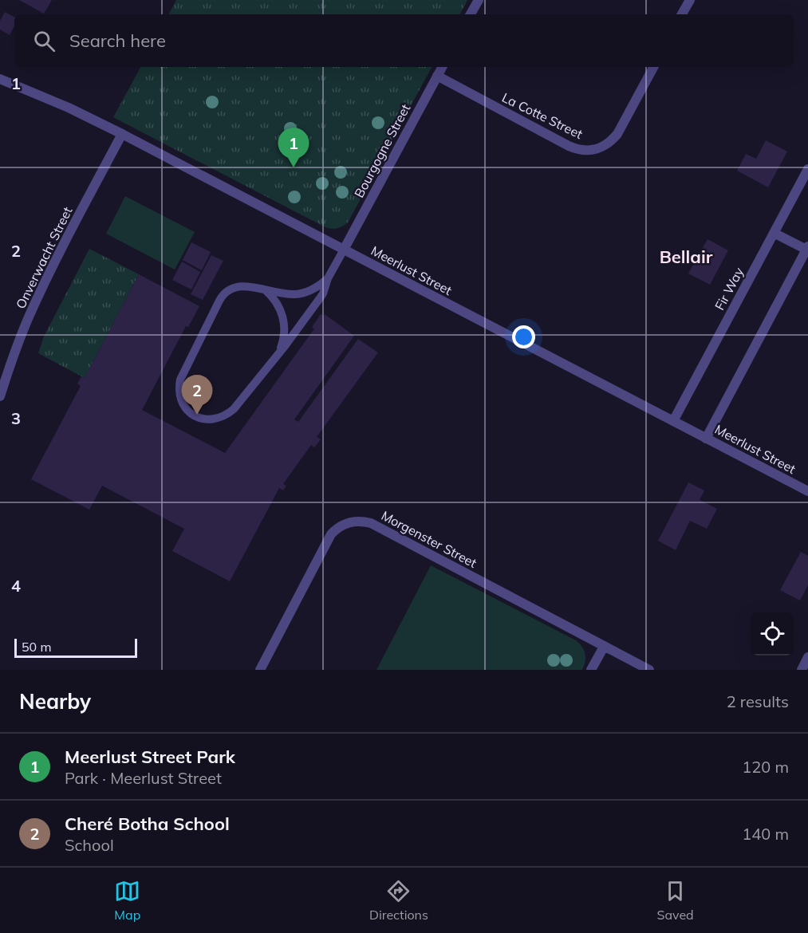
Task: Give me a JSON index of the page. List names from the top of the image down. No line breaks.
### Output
{"streets":{"street":["La Cotte Street","Bourgogne Street","Onverwacht Street","Meerlust Street","Fir Way","Morgenster Street"]},"crossings":[["La Cotte Street","Bourgogne Street"],["Bourgogne Street","Meerlust Street"],["Onverwacht Street","Meerlust Street"],["Meerlust Street","Fir Way"]],"districts":["Bellair"],"scale_bar":"50 m","page":{"search":"Search here","pins":["1","2"],"scale":"50 m","heading":["Nearby","2 results"],"list":[{"mark":"1","name":"Meerlust Street Park","note":"Park · Meerlust Street","value":"120 m"},{"mark":"2","name":"Cheré Botha School","note":"School","value":"140 m"}],"nav":["Map","Directions","Saved"]},"grid":{"rows":["1","2","3","4"]}}
